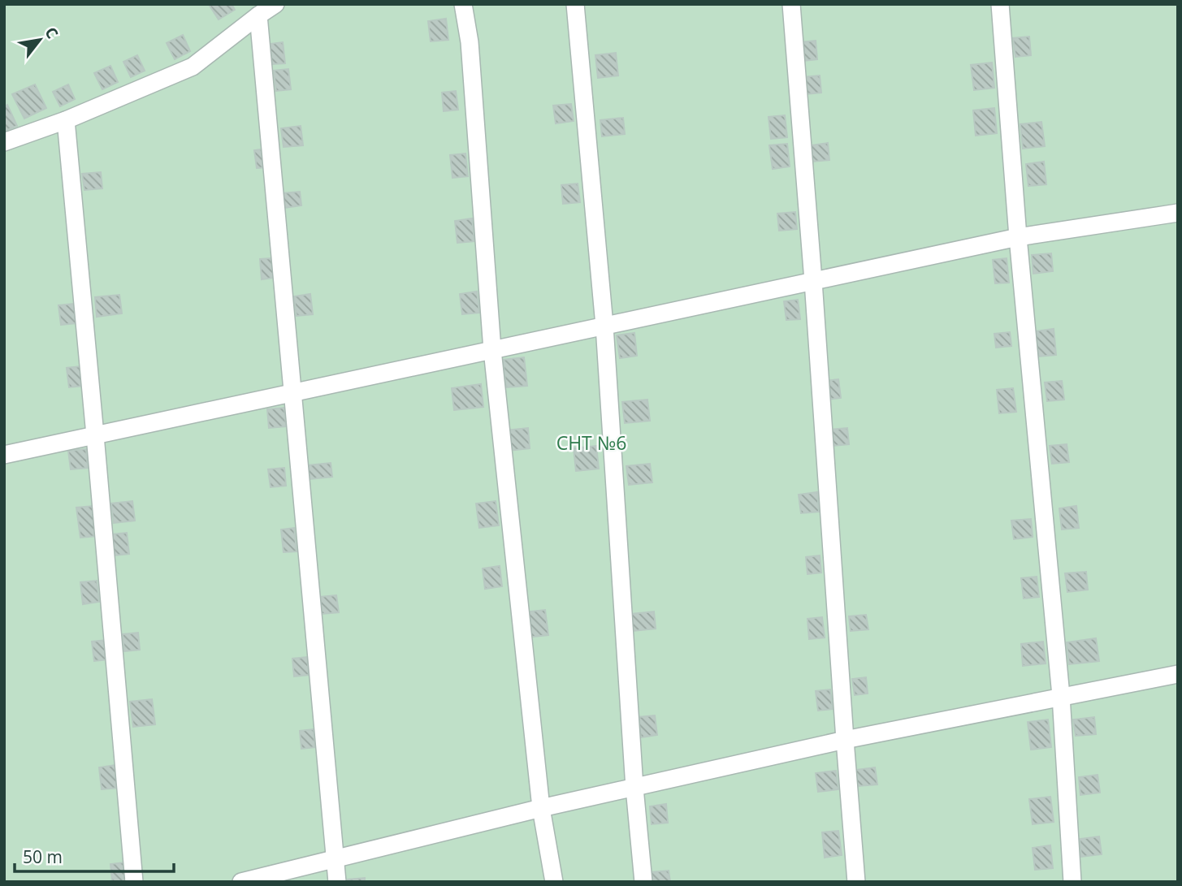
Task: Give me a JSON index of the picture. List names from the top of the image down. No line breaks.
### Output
{"parks":["СНТ №6"],"scale_bar":"50 m","north":"top right"}
